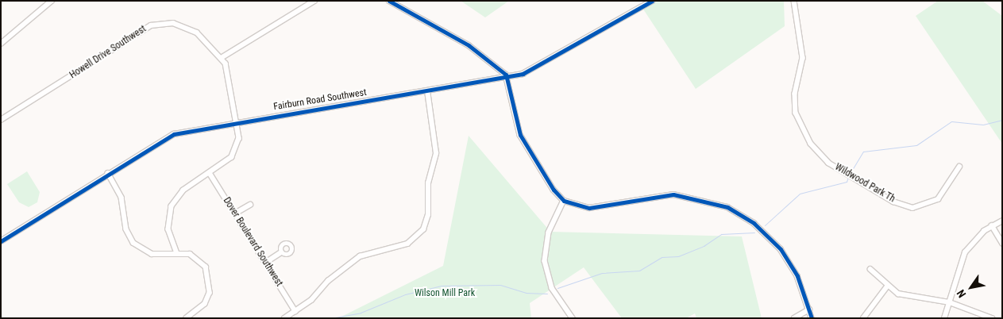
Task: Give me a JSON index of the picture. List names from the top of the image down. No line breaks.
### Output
{"streets":{"street":["Howell Drive Southwest","Fairburn Road Southwest","Wildwood Park Th","Dover Boulevard Southwest"]},"parks":["Wilson Mill Park"],"north":"bottom left"}
